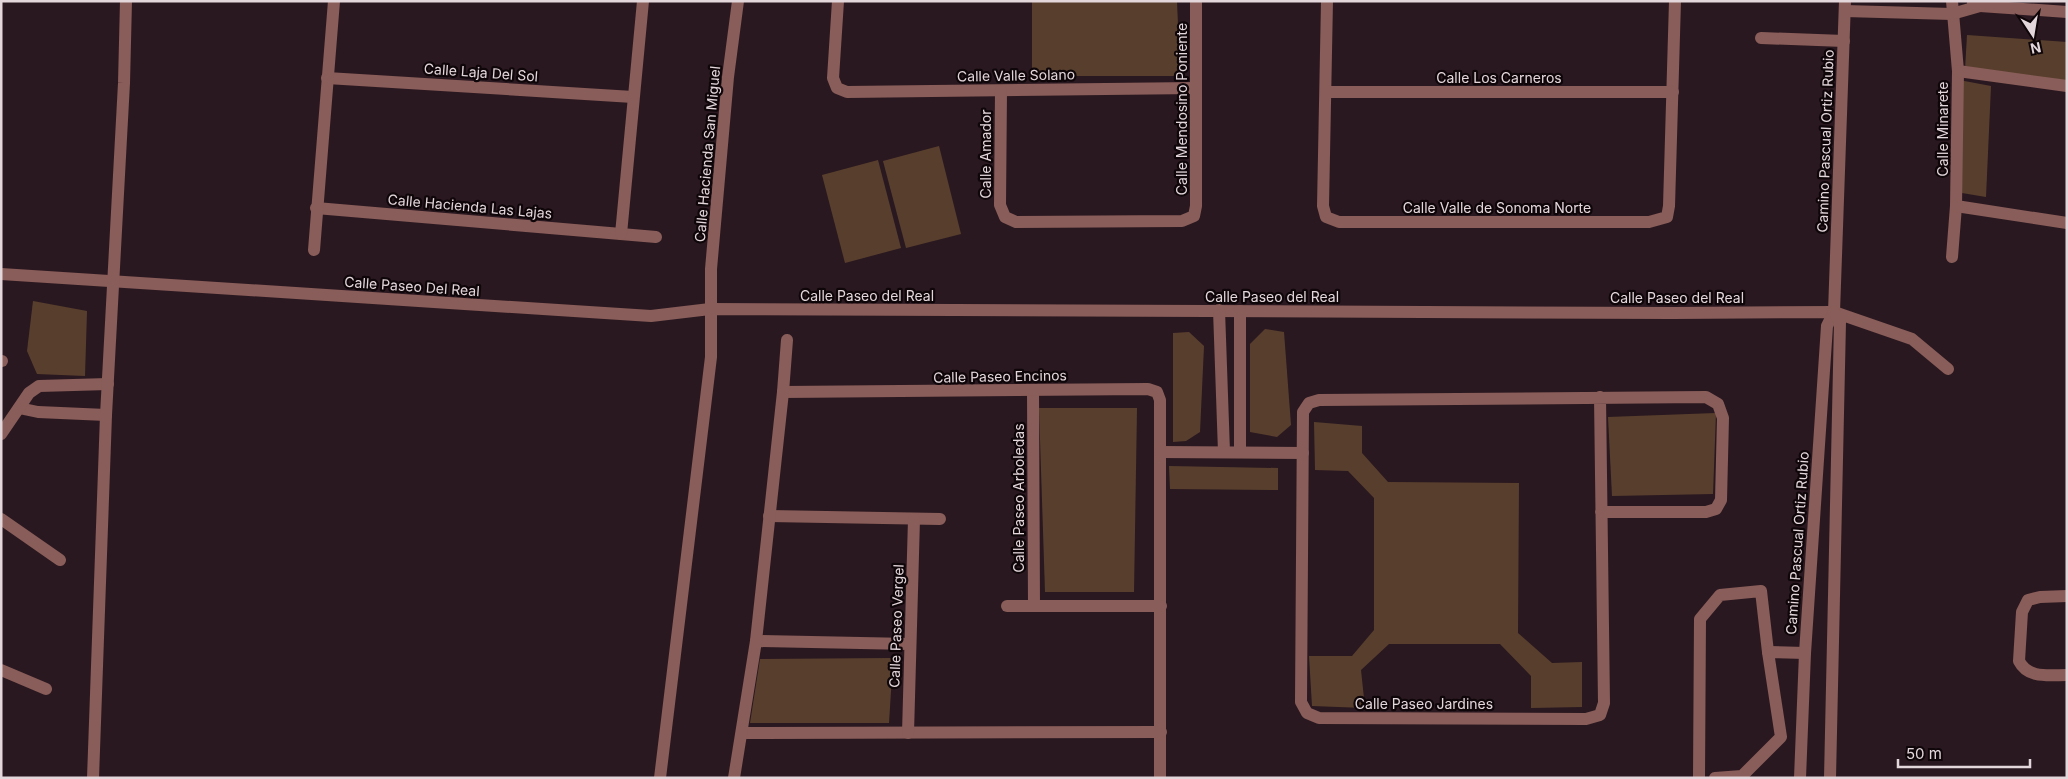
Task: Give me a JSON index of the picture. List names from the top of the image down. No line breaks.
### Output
{"streets":{"street":["Calle Laja Del Sol","Calle Valle Solano","Calle Los Carneros","Calle Mendosino Poniente","Calle Minarete","Camino Pascual Ortiz Rubio","Calle Hacienda San Miguel","Calle Amador","Calle Hacienda Las Lajas","Calle Valle de Sonoma Norte","Calle Paseo Del Real","Calle Paseo del Real","Calle Paseo Encinos","Calle Paseo Arboledas","Calle Paseo Vergel","Calle Paseo Jardines"]},"crossings":[["Calle Valle Solano","Calle Mendosino Poniente"],["Calle Valle Solano","Calle Amador"],["Calle Los Carneros","Calle Valle de Sonoma Norte"],["Calle Mendosino Poniente","Calle Amador"],["Camino Pascual Ortiz Rubio","Calle Paseo del Real"],["Calle Hacienda San Miguel","Calle Paseo Del Real"],["Calle Hacienda San Miguel","Calle Paseo del Real"],["Calle Paseo Del Real","Calle Paseo del Real"],["Calle Paseo Encinos","Calle Paseo Arboledas"]],"scale_bar":"50 m","north":"bottom"}
